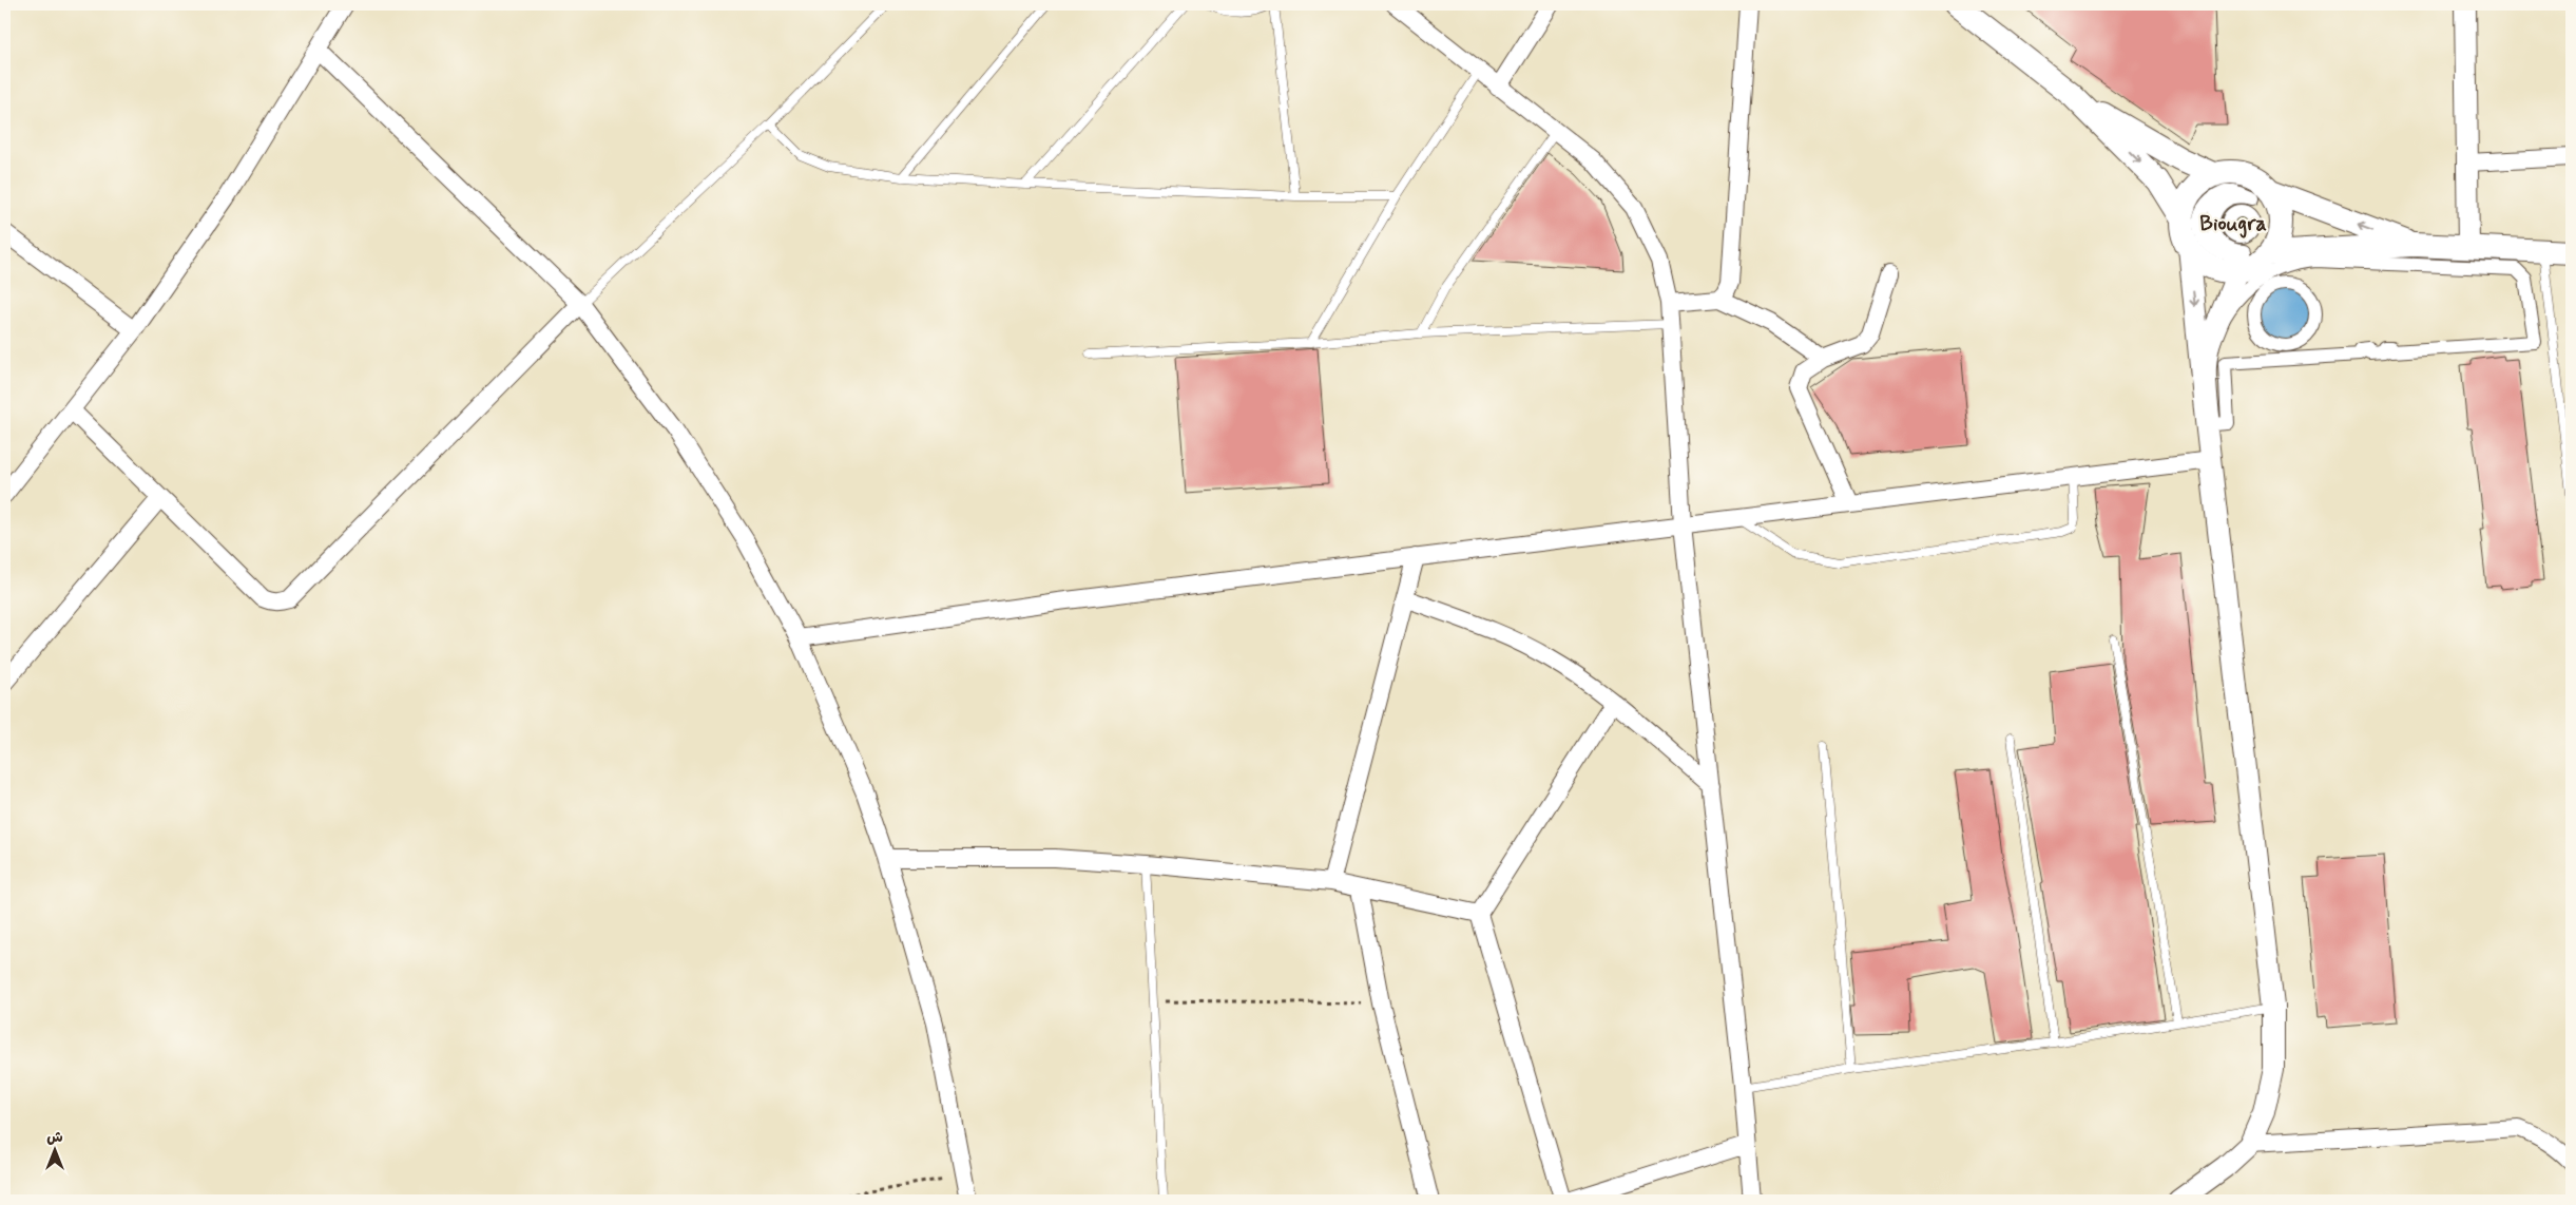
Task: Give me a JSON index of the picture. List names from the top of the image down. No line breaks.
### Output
{"districts":["Biougra"],"north":"top"}
